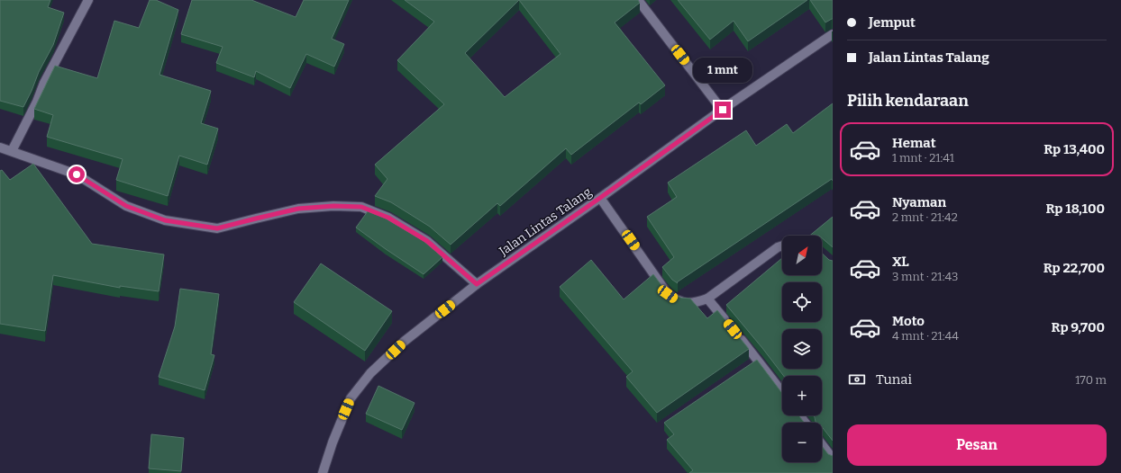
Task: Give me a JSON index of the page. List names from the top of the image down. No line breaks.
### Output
{"streets":{"street":["Jalan Lintas Talang"]},"north":"top right","page":{"banner":["Jemput","Jalan Lintas Talang"],"bubble":"1 mnt","heading":"Pilih kendaraan","list":[{"name":"Hemat","note":"1 mnt · 21:41","value":"Rp 13,400"},{"name":"Nyaman","note":"2 mnt · 21:42","value":"Rp 18,100"},{"name":"XL","note":"3 mnt · 21:43","value":"Rp 22,700"},{"name":"Moto","note":"4 mnt · 21:44","value":"Rp 9,700"}],"map_buttons":["+","−"],"pay":["Tunai","170 m"],"buttons":"Pesan"}}
